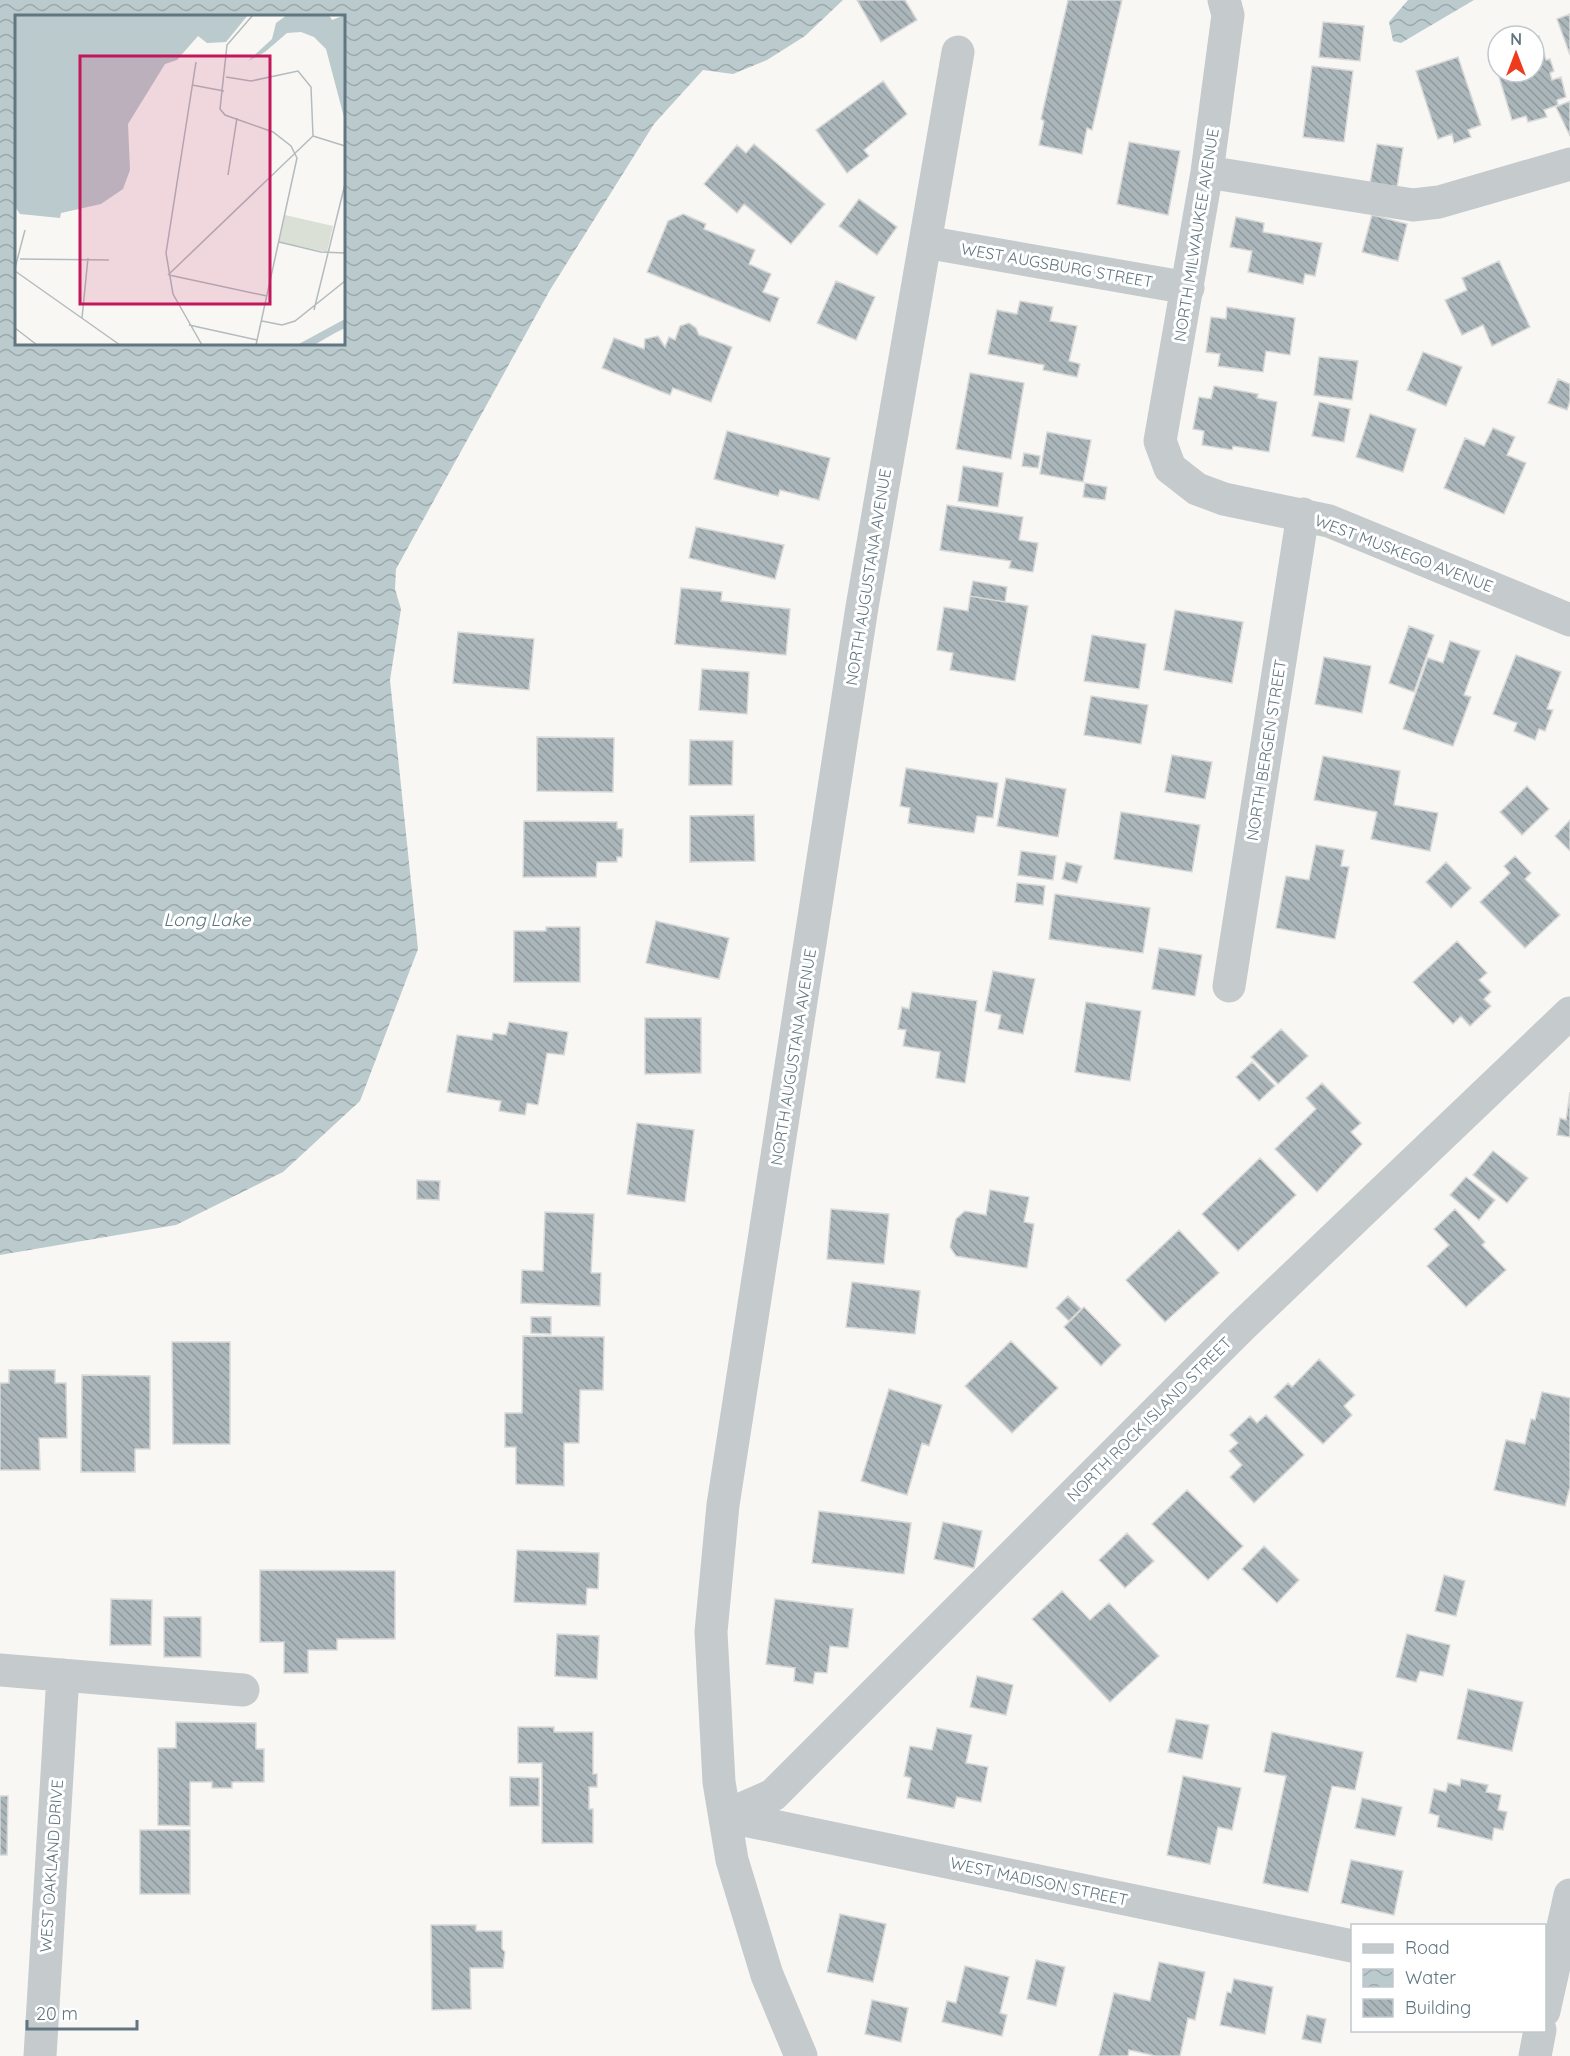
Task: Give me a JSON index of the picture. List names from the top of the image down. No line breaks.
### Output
{"streets":{"street":["NORTH MILWAUKEE AVENUE","WEST AUGSBURG STREET","WEST MUSKEGO AVENUE","NORTH AUGUSTANA AVENUE","NORTH BERGEN STREET","NORTH ROCK ISLAND STREET","WEST OAKLAND DRIVE","WEST MADISON STREET"]},"crossings":[["NORTH MILWAUKEE AVENUE","WEST AUGSBURG STREET"],["NORTH MILWAUKEE AVENUE","WEST MUSKEGO AVENUE"],["WEST AUGSBURG STREET","NORTH AUGUSTANA AVENUE"],["WEST MUSKEGO AVENUE","NORTH BERGEN STREET"],["NORTH AUGUSTANA AVENUE","NORTH ROCK ISLAND STREET"],["NORTH AUGUSTANA AVENUE","WEST MADISON STREET"],["NORTH ROCK ISLAND STREET","WEST MADISON STREET"]],"water":["Long Lake"],"legend":["Road","Water","Building"],"scale_bar":"20 m","north":"top"}
